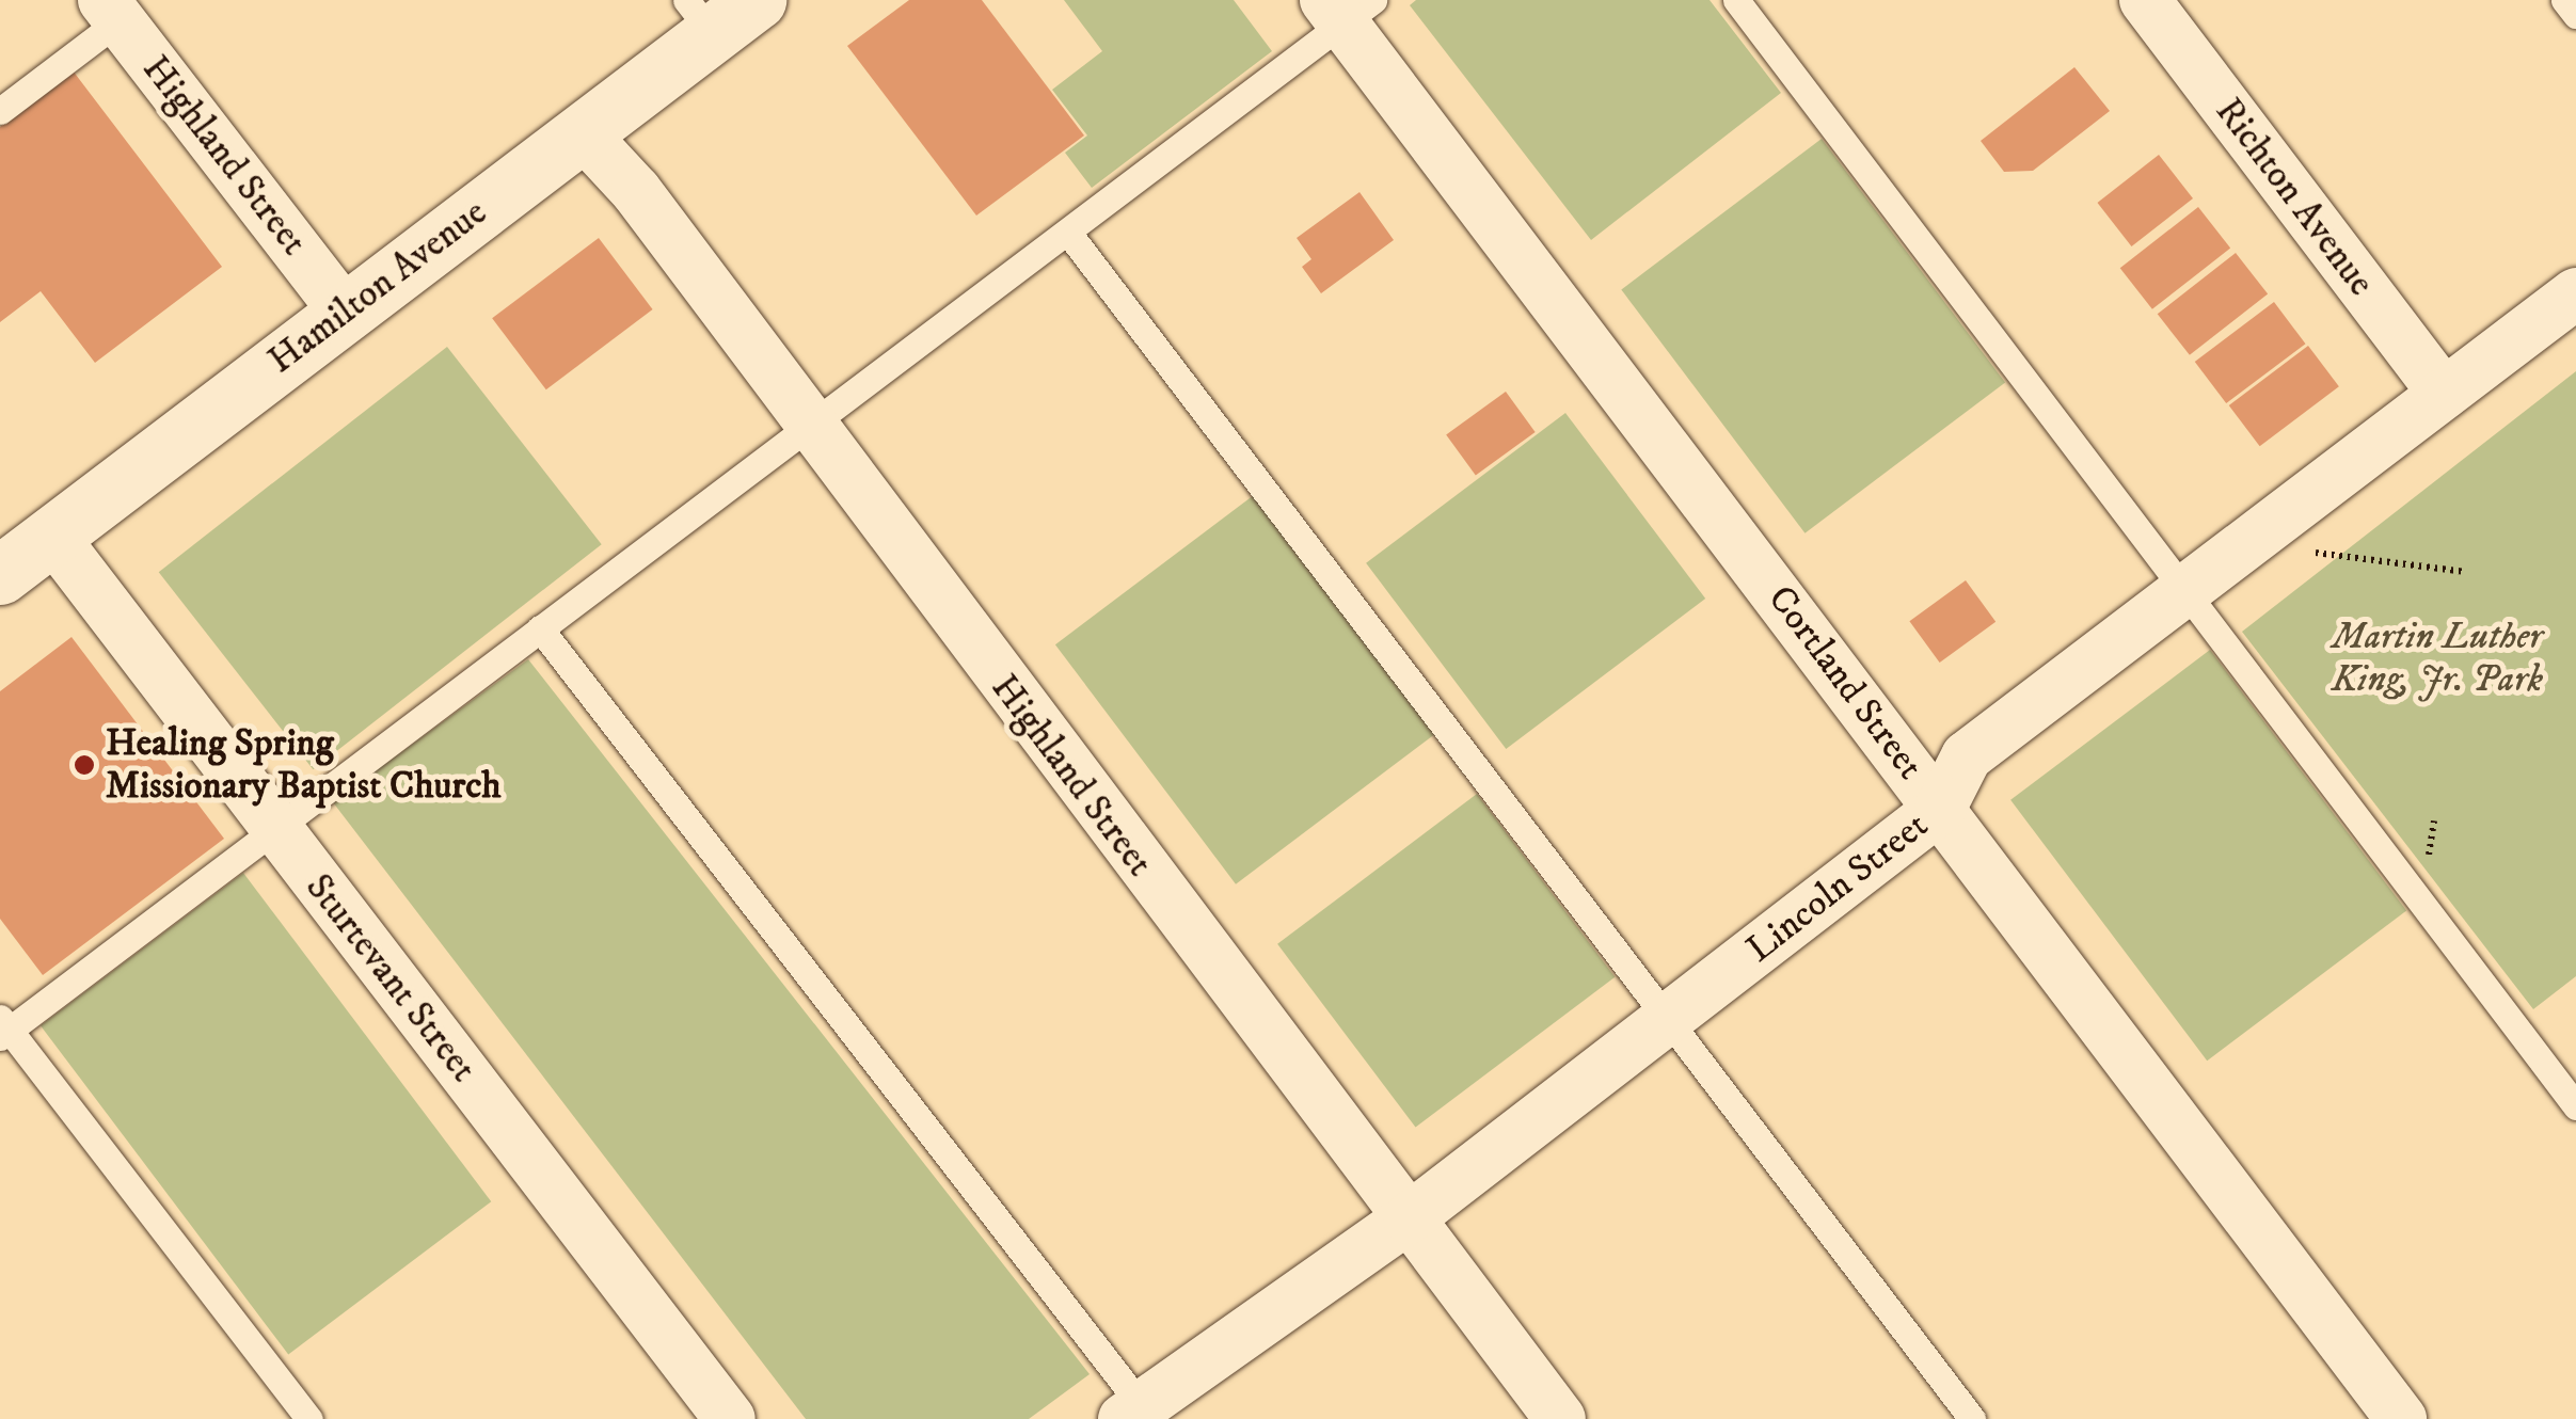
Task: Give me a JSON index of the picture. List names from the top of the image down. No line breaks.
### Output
{"streets":{"main road":["Hamilton Avenue"],"street":["Highland Street","Richton Avenue","Cortland Street","Lincoln Street","Sturtevant Street"]},"crossings":[["Highland Street","Hamilton Avenue"],["Highland Street","Lincoln Street"],["Richton Avenue","Lincoln Street"],["Hamilton Avenue","Sturtevant Street"],["Cortland Street","Lincoln Street"]],"parks":["Martin Luther King, Jr. Park"],"places":["Healing Spring Missionary Baptist Church"]}
